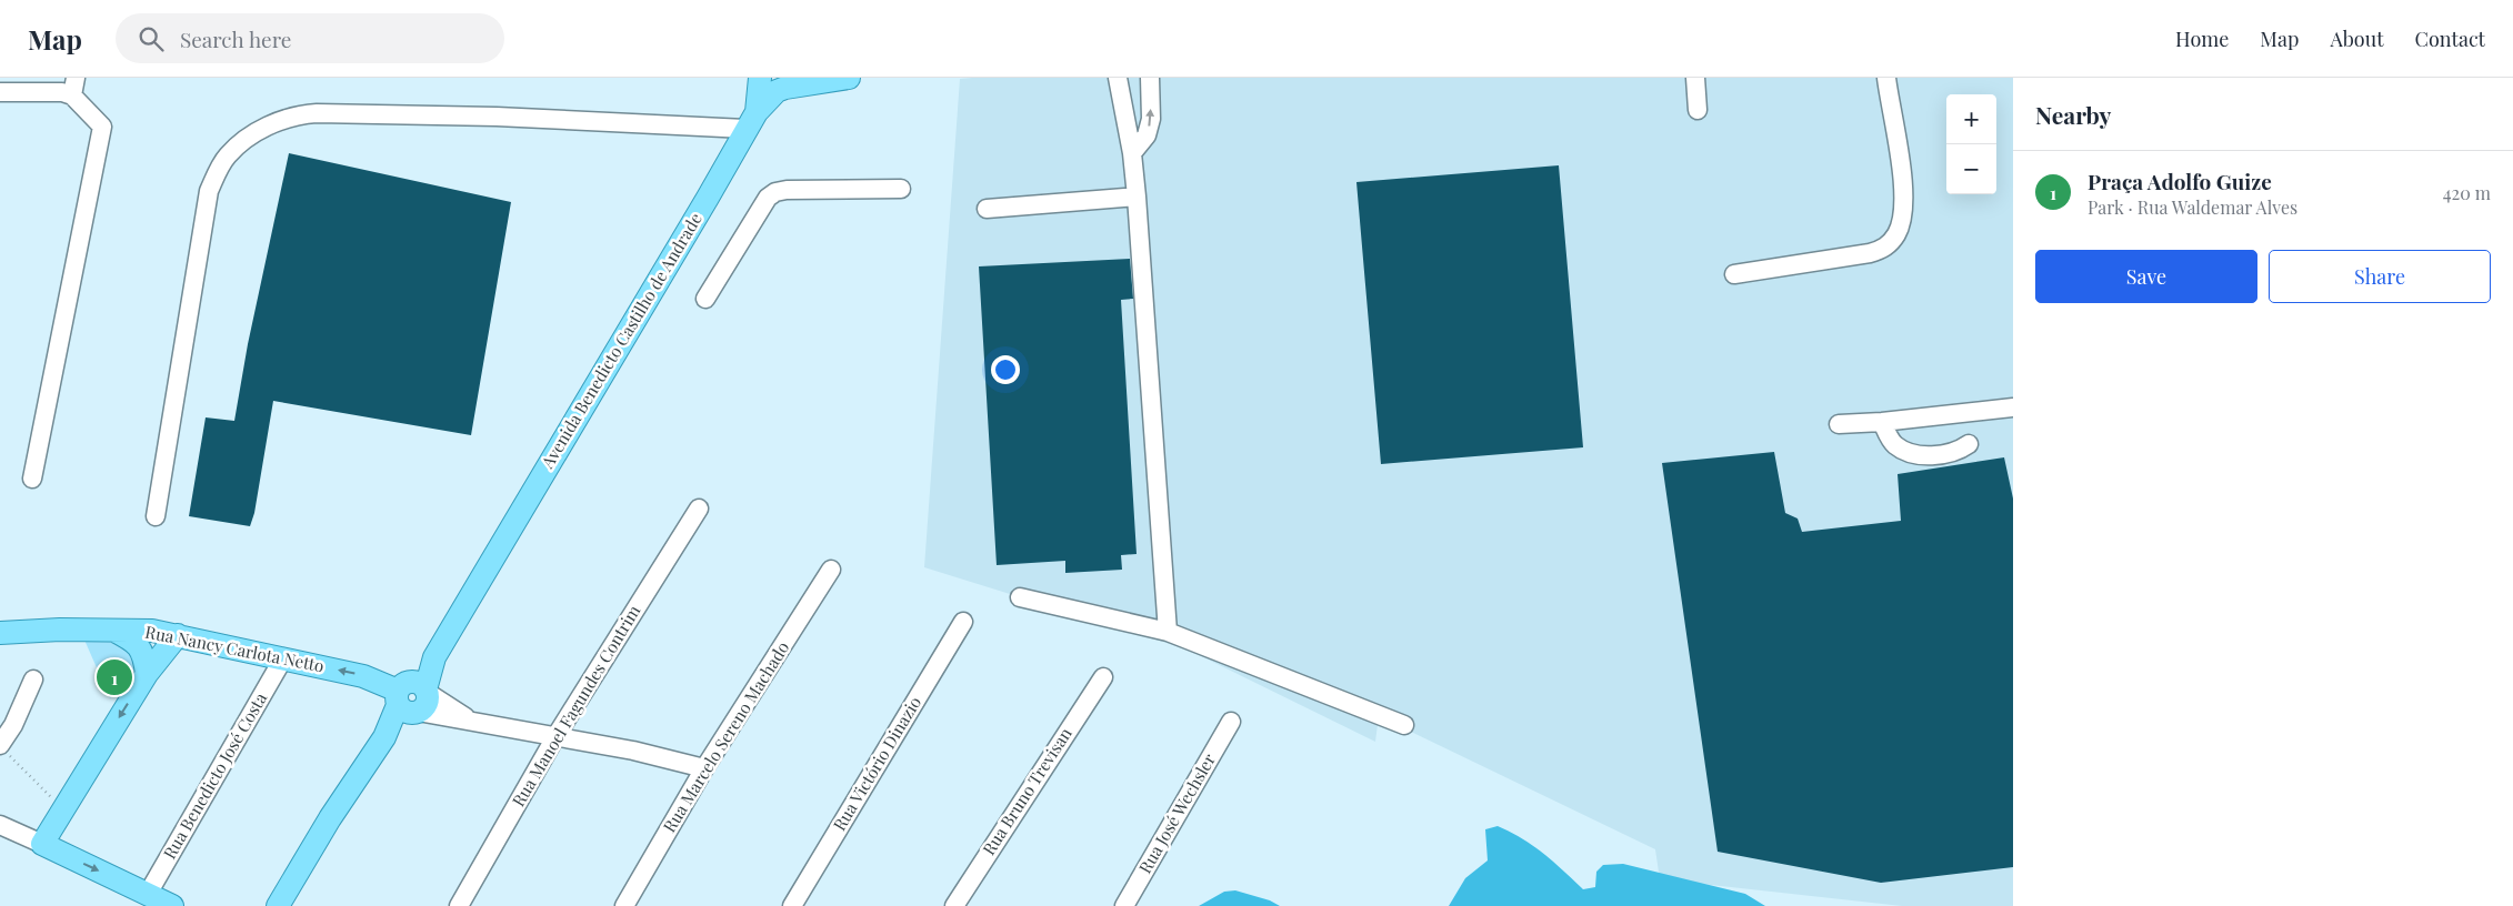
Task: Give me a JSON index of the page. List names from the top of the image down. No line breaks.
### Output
{"streets":{"main road":["Avenida Benedicto Castilho de Andrade","Rua Nancy Carlota Netto"],"street":["Rua Manoel Fagundes Contrim","Rua Marcelo Sereno Machado","Rua Victório Dinazio","Rua Benedicto José Costa","Rua Bruno Trevisan","Rua José Wechsler"]},"crossings":[["Avenida Benedicto Castilho de Andrade","Rua Nancy Carlota Netto"],["Rua Nancy Carlota Netto","Rua Benedicto José Costa"]],"page":{"header":"Map","search":"Search here","nav":["Home","Map","About","Contact"],"heading":"Nearby","map_buttons":["+","−"],"list":[{"mark":"1","name":"Praça Adolfo Guize","note":"Park · Rua Waldemar Alves","value":"420 m"}],"buttons":["Save","Share"],"pins":"1"}}
